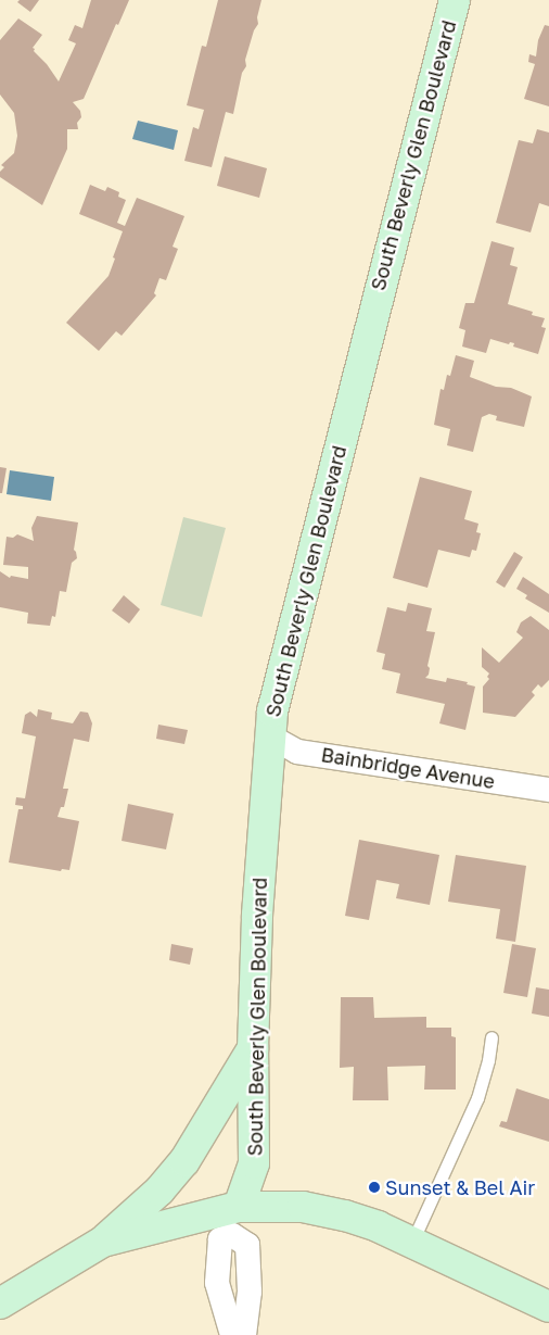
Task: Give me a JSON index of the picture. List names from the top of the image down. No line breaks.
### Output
{"streets":{"main road":["South Beverly Glen Boulevard"],"street":["Bainbridge Avenue"]},"crossings":[["South Beverly Glen Boulevard","Bainbridge Avenue"]],"places":["Sunset & Bel Air"]}
